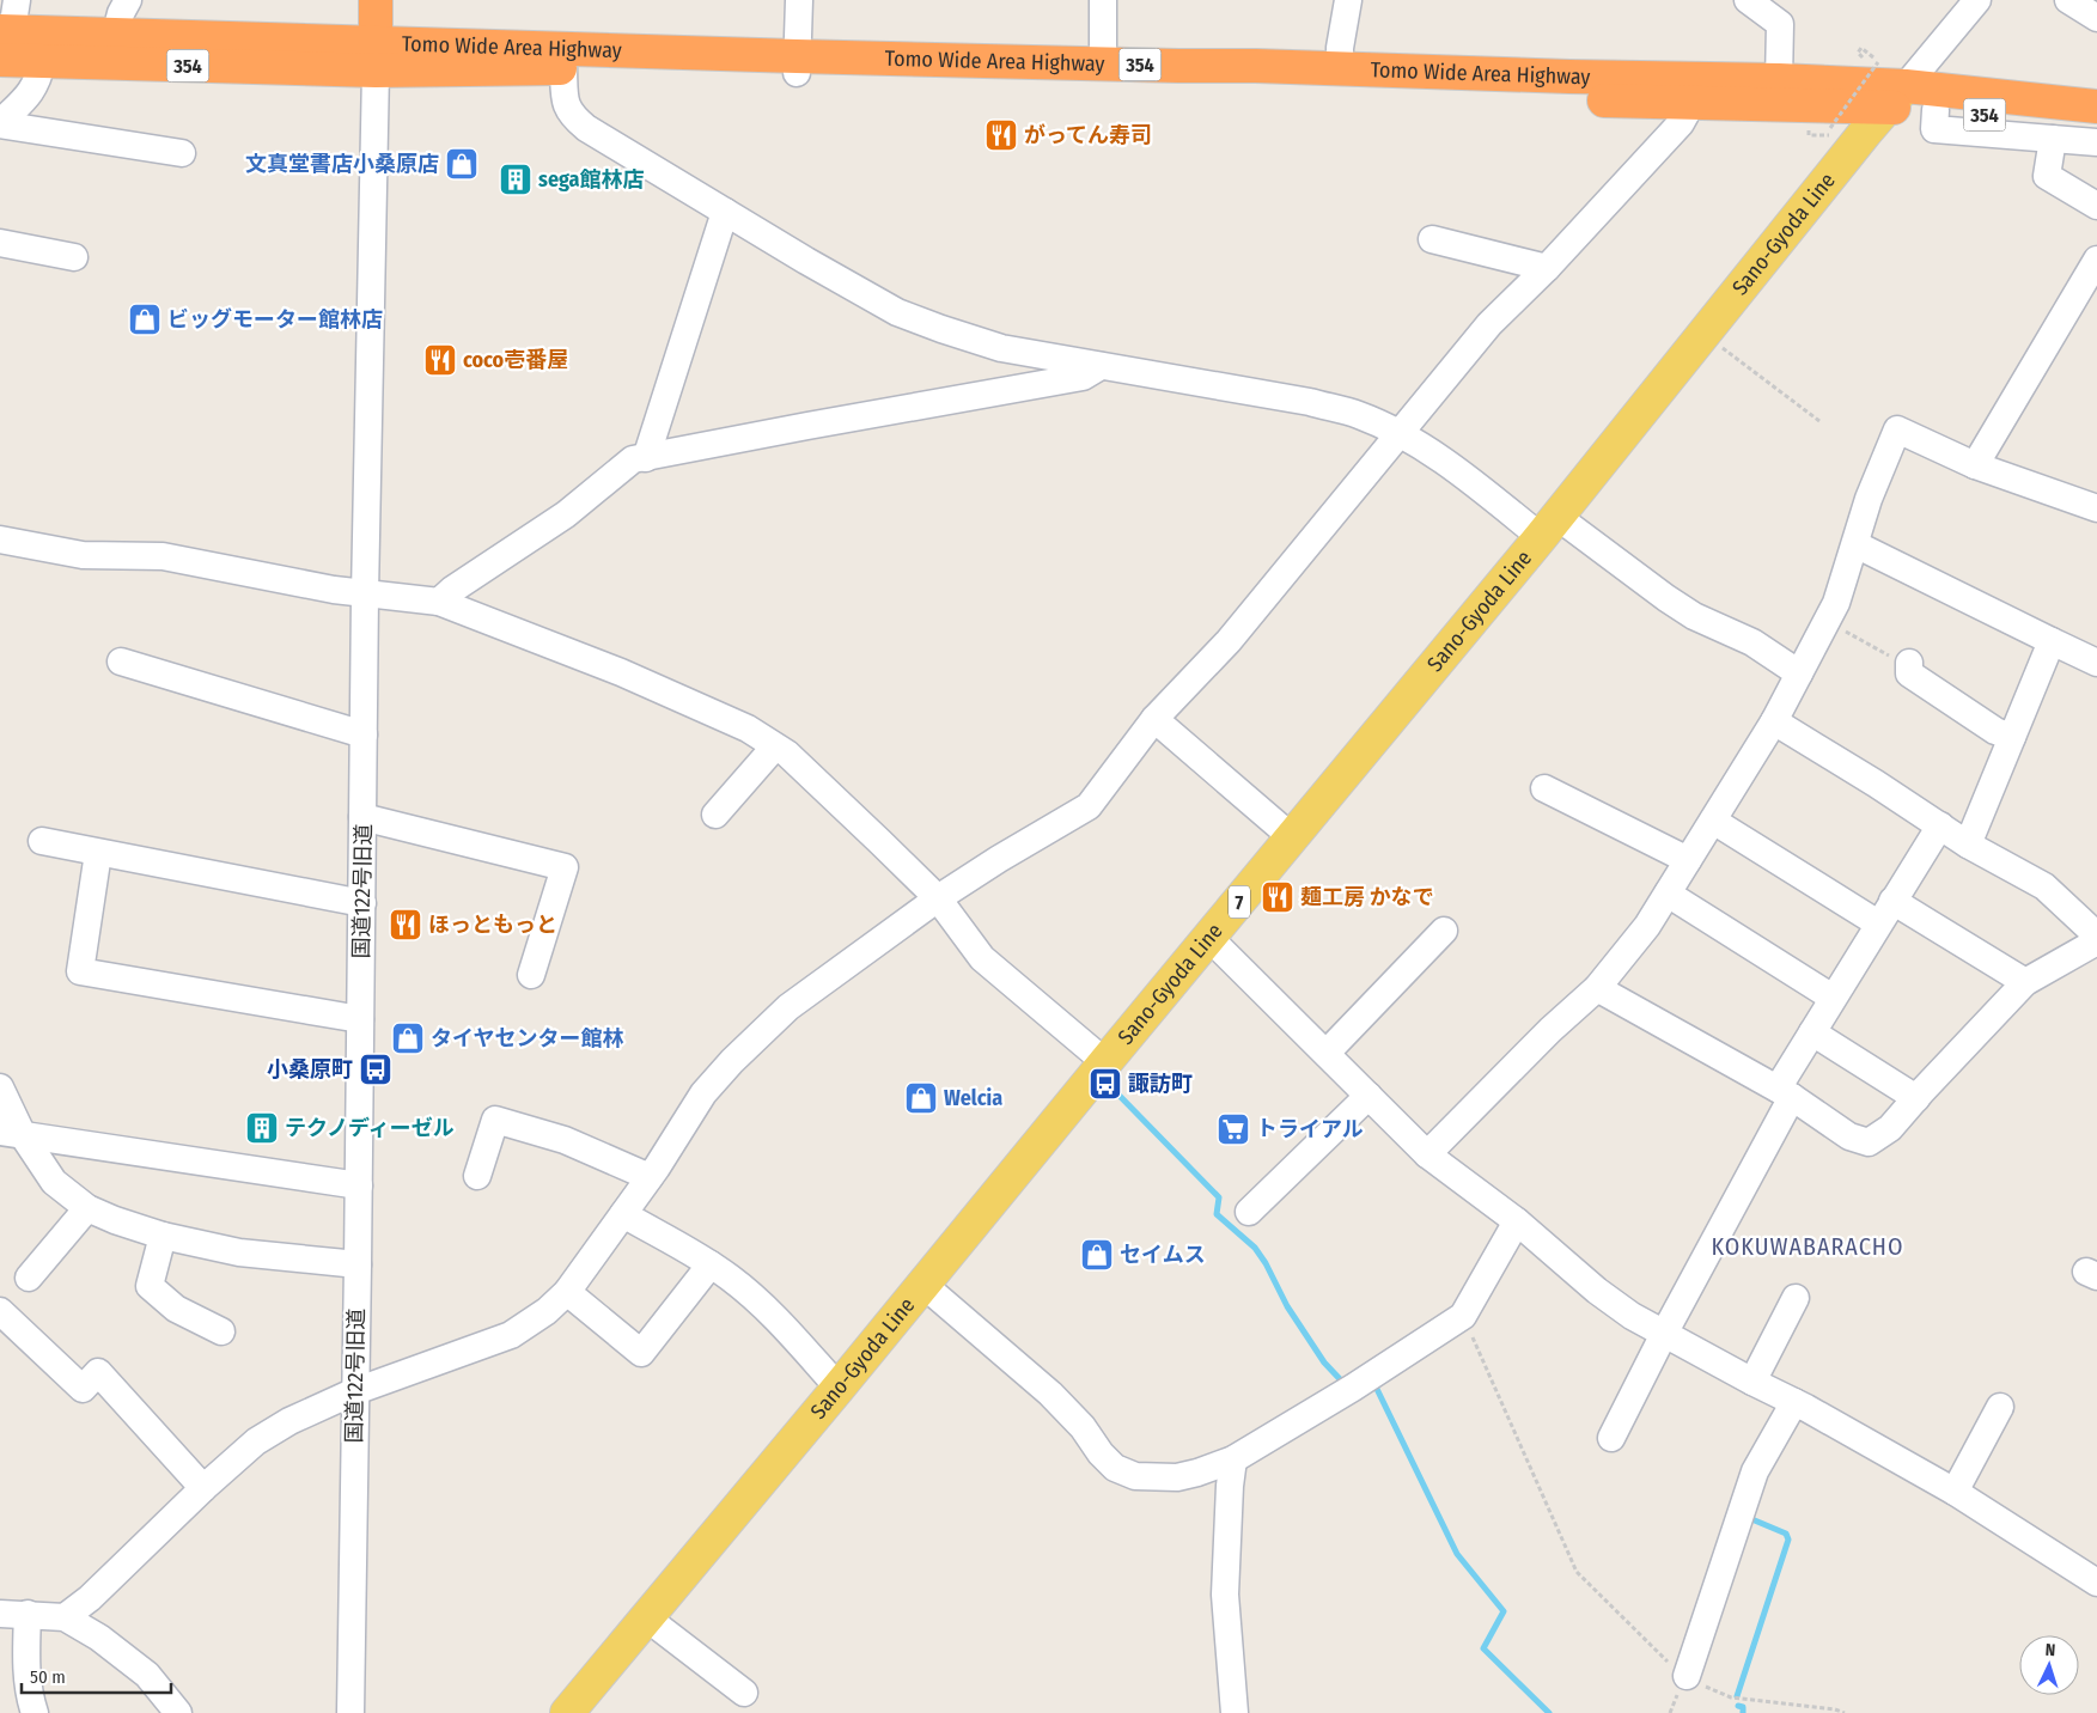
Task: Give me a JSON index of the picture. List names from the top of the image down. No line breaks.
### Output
{"streets":{"highway":["Tomo Wide Area Highway","354"],"main road":["Sano-Gyoda Line","7"],"street":["国道122号旧道"]},"crossings":[["Tomo Wide Area Highway","Sano-Gyoda Line"],["Tomo Wide Area Highway","国道122号旧道"]],"districts":["KOKUWABARACHO"],"places":{"restaurant":["がってん寿司","coco壱番屋","麺工房 かなで","ほっともっと"],"shop":["文真堂書店小桑原店","ビッグモーター館林店","タイヤセンター館林","Welcia","セイムス"],"building":["sega館林店","テクノディーゼル"],"bus stop":["小桑原町","諏訪町"],"supermarket":["トライアル"]},"scale_bar":"50 m","north":"top"}
